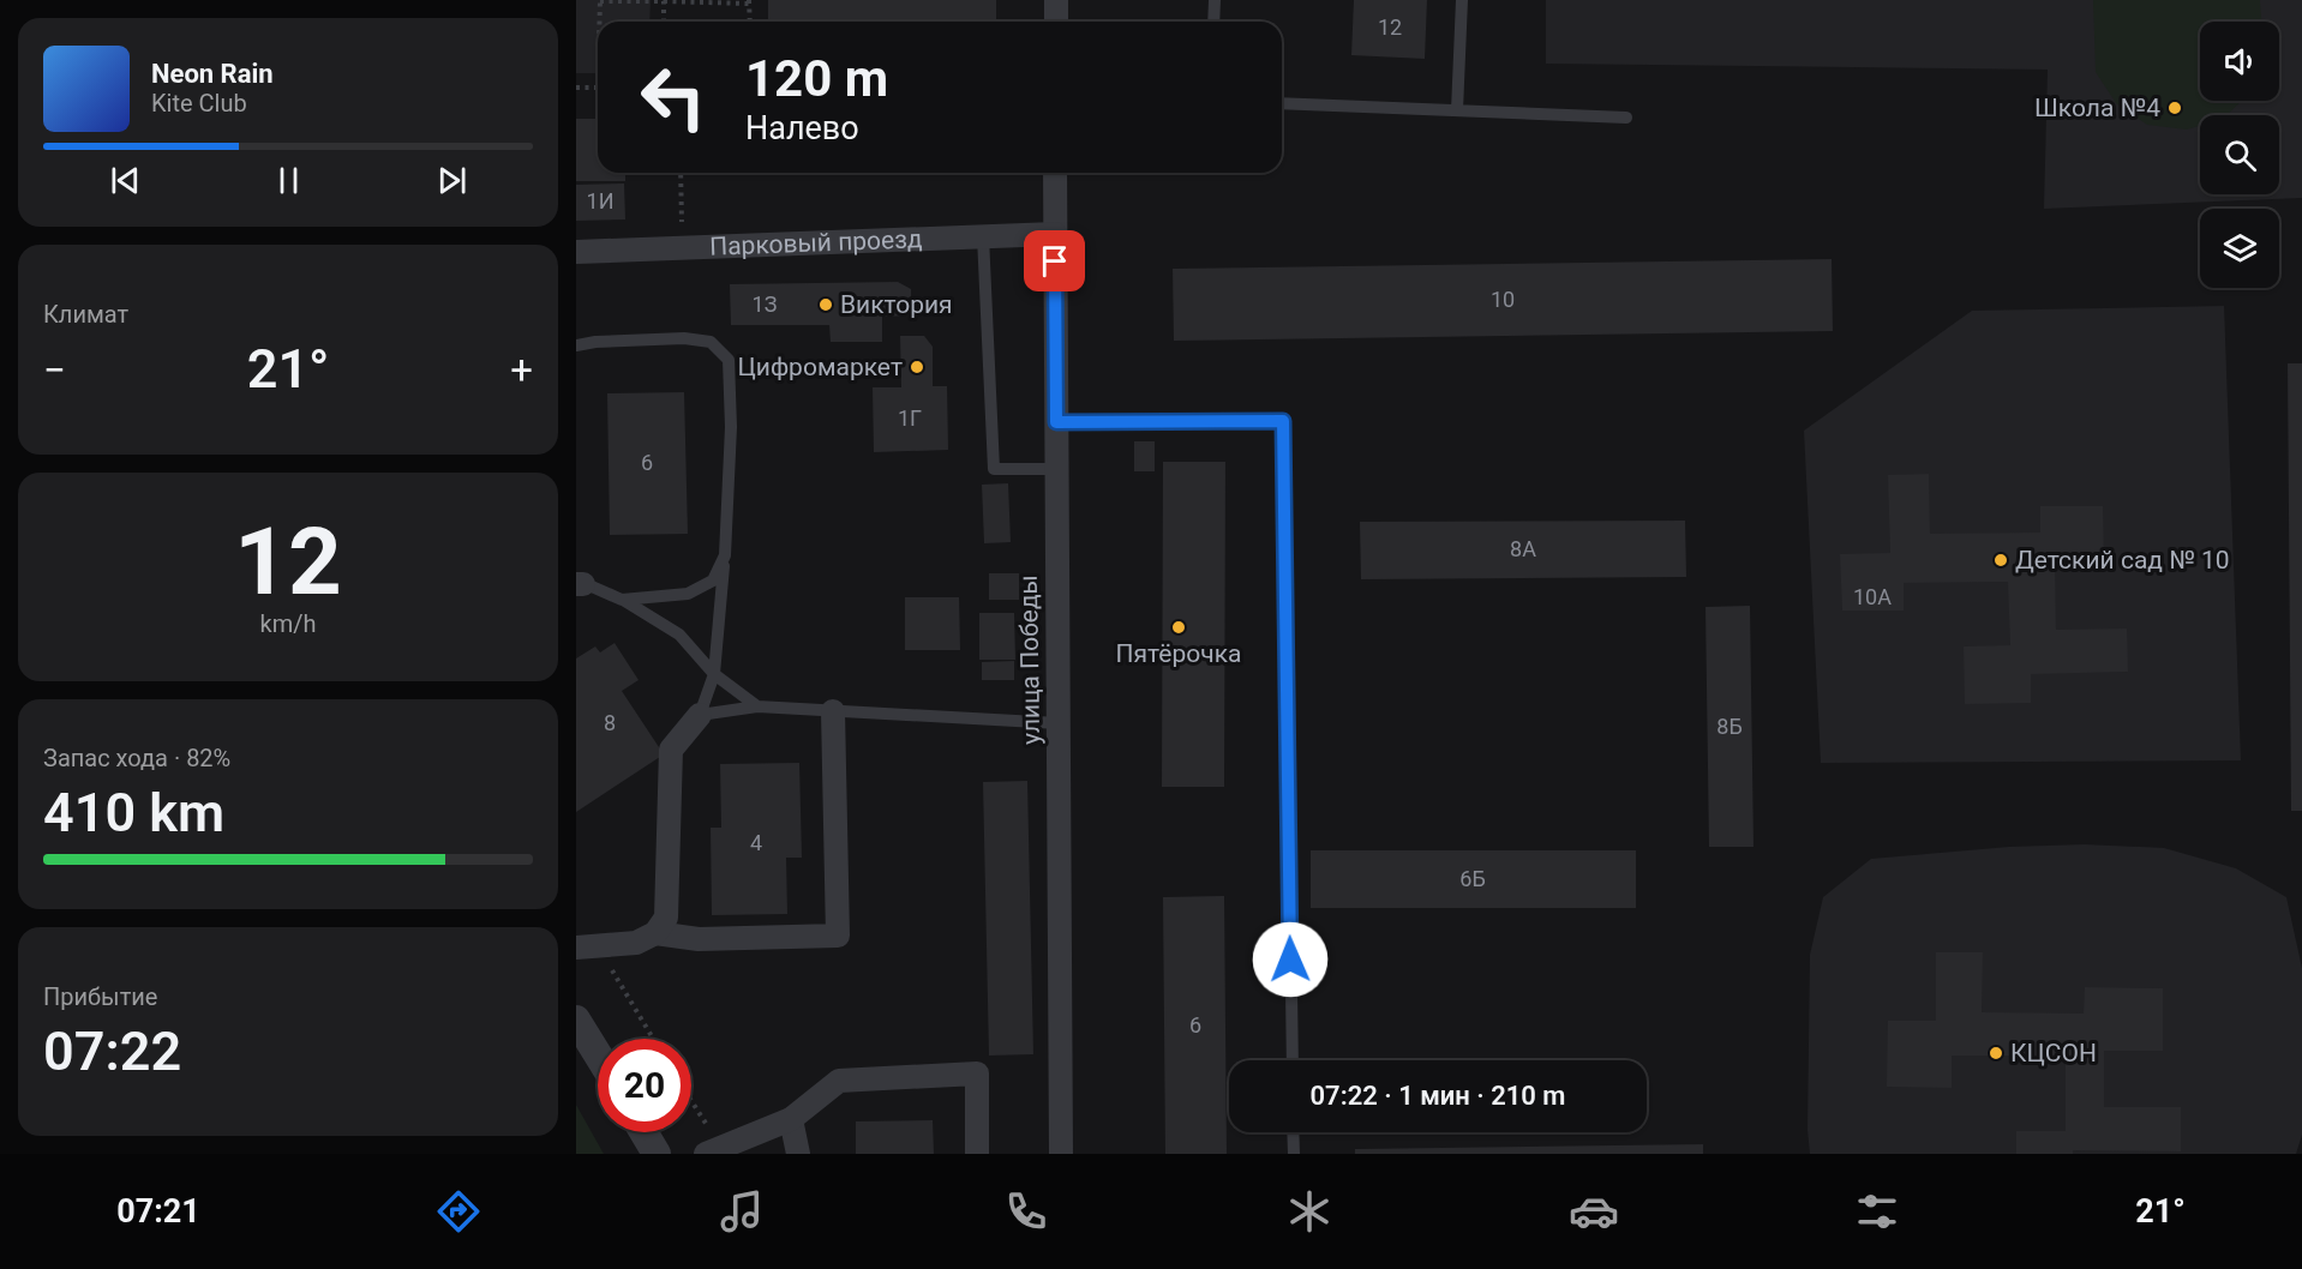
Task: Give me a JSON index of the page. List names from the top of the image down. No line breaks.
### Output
{"streets":{"street":["Парковый проезд","улица Победы"]},"crossings":[["Парковый проезд","улица Победы"]],"places":["Школа №4","Виктория","Цифромаркет","Детский сад № 10","Пятёрочка","КЦСОН"],"house_numbers":["12","1И","10","1З","1Г","6","8А","10А","8","8Б","4","6Б","6"],"page":{"turn":["120 m","Налево"],"song":["Neon Rain","Kite Club"],"tile":["Климат",["12","km/h"],["Запас хода · 82%","410 km"],["Прибытие","07:22"]],"heat":["−","21°","+"],"limit":"20","trip":"07:22 · 1 мин · 210 m","tabs":["07:21","21°"]}}
